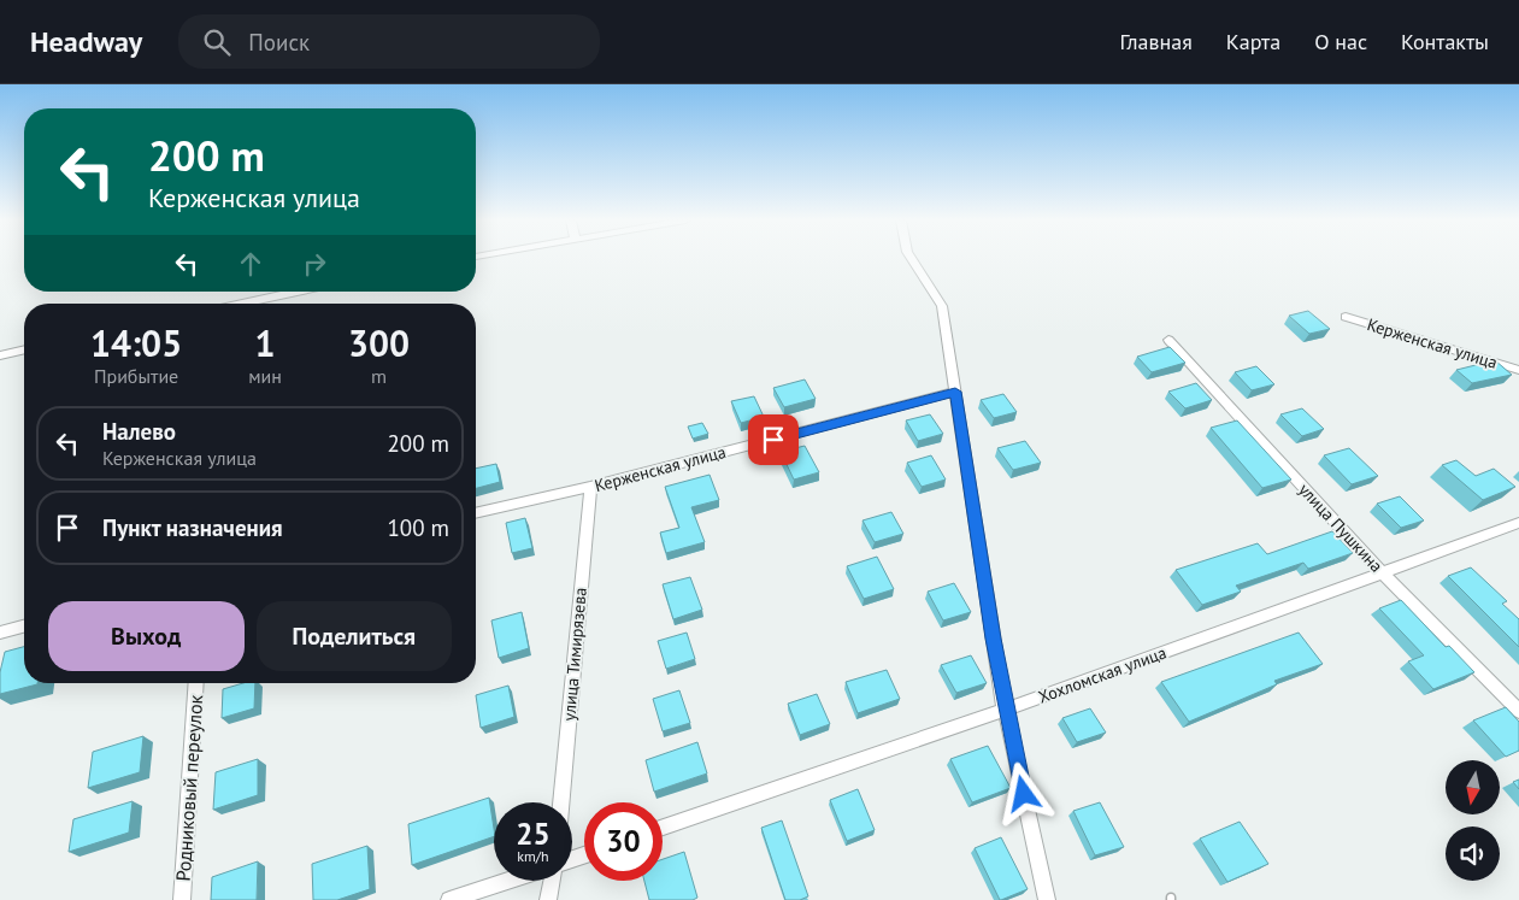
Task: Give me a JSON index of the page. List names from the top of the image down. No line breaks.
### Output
{"streets":{"street":["Керженская улица","улица Пушкина","улица Тимирязева","Хохломская улица","Родниковый переулок"]},"crossings":[["Керженская улица","улица Тимирязева"],["улица Пушкина","Хохломская улица"]],"north":"bottom","page":{"header":"Headway","search":"Поиск","nav":["Главная","Карта","О нас","Контакты"],"turn":["200 m","Керженская улица"],"eta":["14:05","Прибытие","1","мин","300","m"],"list":[{"name":"Налево","note":"Керженская улица","value":"200 m"},{"name":"Пункт назначения","value":"100 m"}],"buttons":["Выход","Поделиться"],"speed":"25 km/h","limit":"30"}}
